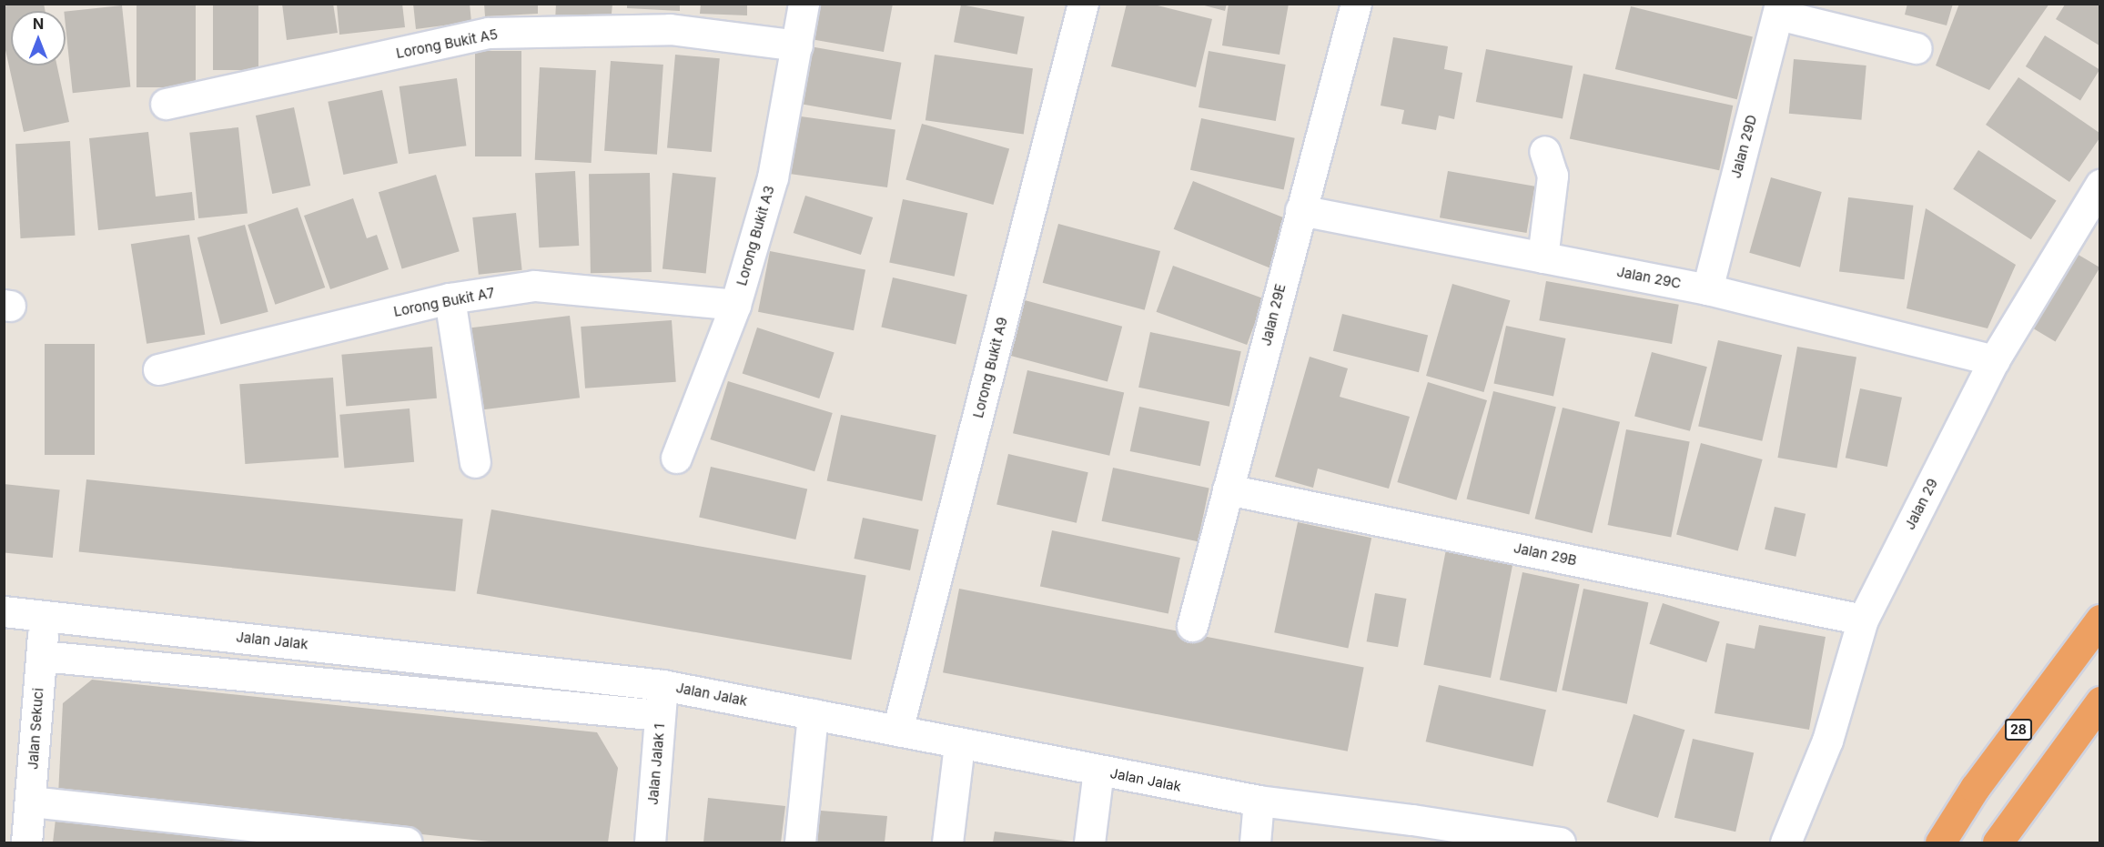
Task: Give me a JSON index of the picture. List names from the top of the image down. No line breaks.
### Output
{"streets":{"highway":["28"],"street":["Lorong Bukit A5","Jalan 29D","Lorong Bukit A3","Jalan 29C","Lorong Bukit A7","Jalan 29E","Lorong Bukit A9","Jalan 29","Jalan 29B","Jalan Jalak","Jalan Sekuci","Jalan Jalak 1"]},"crossings":[["Lorong Bukit A5","Lorong Bukit A3"],["Jalan 29D","Jalan 29C"],["Lorong Bukit A3","Lorong Bukit A7"],["Jalan 29C","Jalan 29E"],["Jalan 29C","Jalan 29"],["Jalan 29E","Jalan 29B"],["Lorong Bukit A9","Jalan Jalak"],["Jalan 29","Jalan 29B"],["Jalan Jalak","Jalan Sekuci"],["Jalan Jalak","Jalan Jalak 1"]],"north":"top"}
